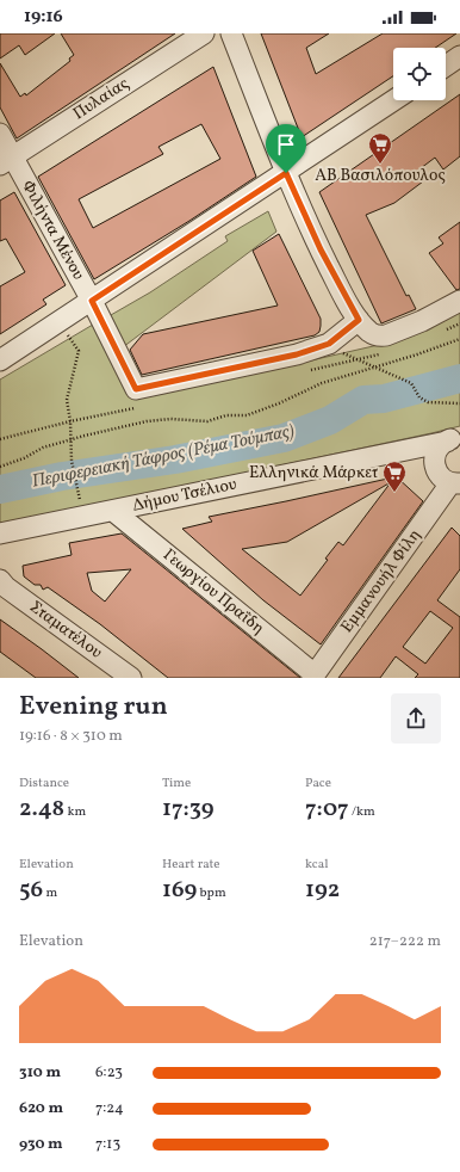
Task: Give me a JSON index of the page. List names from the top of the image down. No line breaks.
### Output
{"streets":{"street":["Πυλαίας","Φιλήντα Μένου","Δήμου Τσέλιου","Εμμανουήλ Φίλη","Γεωργίου Πραΐδη","Σταματέλου"]},"crossings":[["Πυλαίας","Φιλήντα Μένου"],["Δήμου Τσέλιου","Γεωργίου Πραΐδη"],["Εμμανουήλ Φίλη","Γεωργίου Πραΐδη"]],"water":["Περιφερειακή Τάφρος (Ρέμα Τούμπας)"],"places":{"supermarket":["ΑΒ Βασιλόπουλος","Ελληνικά Μάρκετ"]},"page":{"status":"19:16","heading":["Evening run","19:16 · 8 × 310 m"],"stats":[["Distance","2.48 km"],["Time","17:39"],["Pace","7:07 /km"],["Elevation","56 m"],["Heart rate","169 bpm"],["kcal","192"]],"chart":["Elevation","217–222 m"],"list":[{"name":"310 m","note":"6:23"},{"name":"620 m","note":"7:24"},{"name":"930 m","note":"7:13"}]}}
